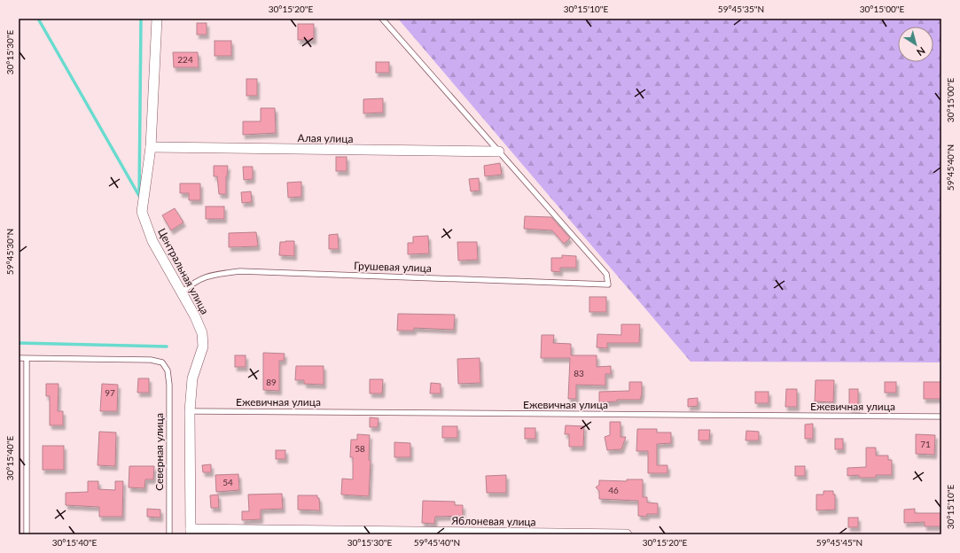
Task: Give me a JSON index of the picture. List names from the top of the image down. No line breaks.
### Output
{"streets":{"street":["Алая улица","Центральная улица","Яблоневая улица"],"lane":["Грушевая улица","Ежевичная улица","Северная улица"]},"crossings":[["Алая улица","Грушевая улица"],["Алая улица","Центральная улица"],["Грушевая улица","Центральная улица"],["Центральная улица","Ежевичная улица"],["Центральная улица","Яблоневая улица"]],"house_numbers":["224","83","89","97","71","58","54","46"],"north":"bottom right","coordinates":["30°15'20\"E","30°15'10\"E","59°45'35\"N","30°15'00\"E","30°15'30\"E","59°45'40\"N","59°45'30\"N","30°15'40\"E","59°45'45\"N"]}
